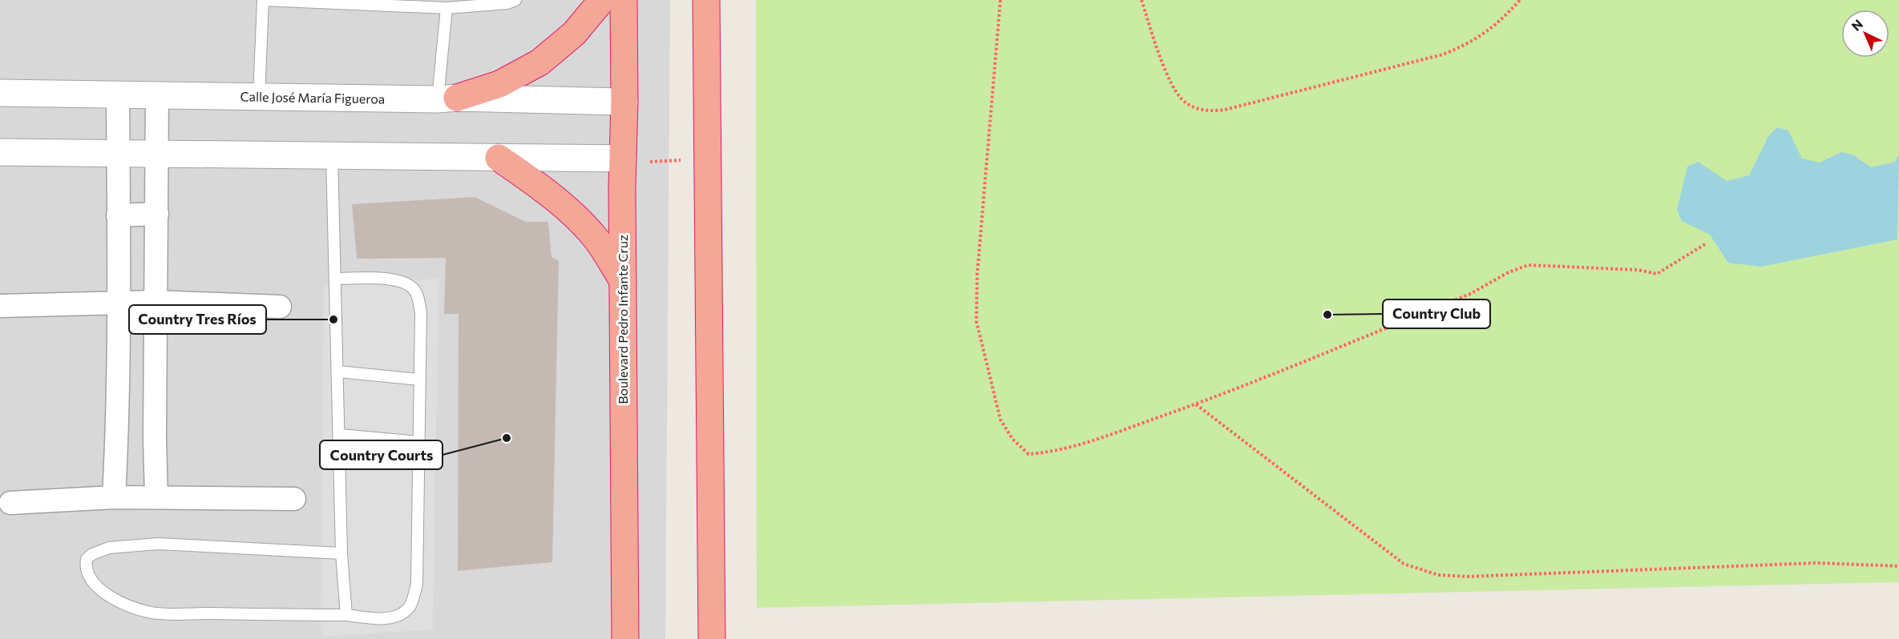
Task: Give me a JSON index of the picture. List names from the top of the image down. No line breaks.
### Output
{"streets":{"highway":["Boulevard Pedro Infante Cruz"],"street":["Calle José María Figueroa"]},"crossings":[["Calle José María Figueroa","Boulevard Pedro Infante Cruz"]],"places":["Country Club","Country Tres Ríos","Country Courts"],"north":"top left"}
